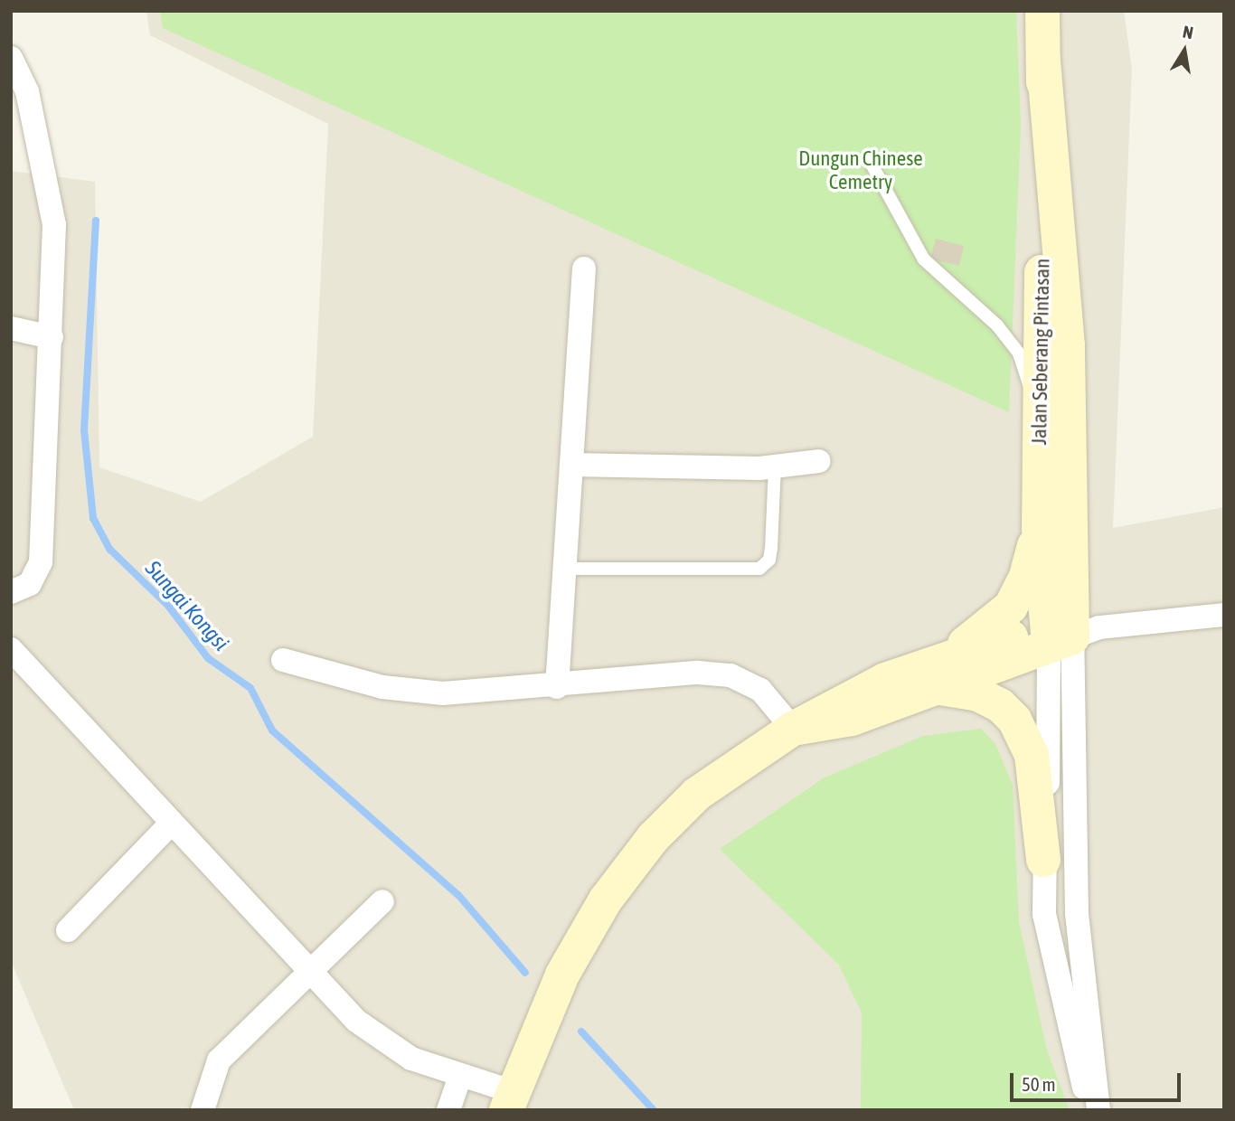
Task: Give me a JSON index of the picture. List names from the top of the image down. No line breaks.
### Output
{"streets":{"main road":["Jalan Seberang Pintasan"]},"water":["Sungai Kongsi"],"parks":["Dungun Chinese Cemetry"],"scale_bar":"50 m","north":"top"}
